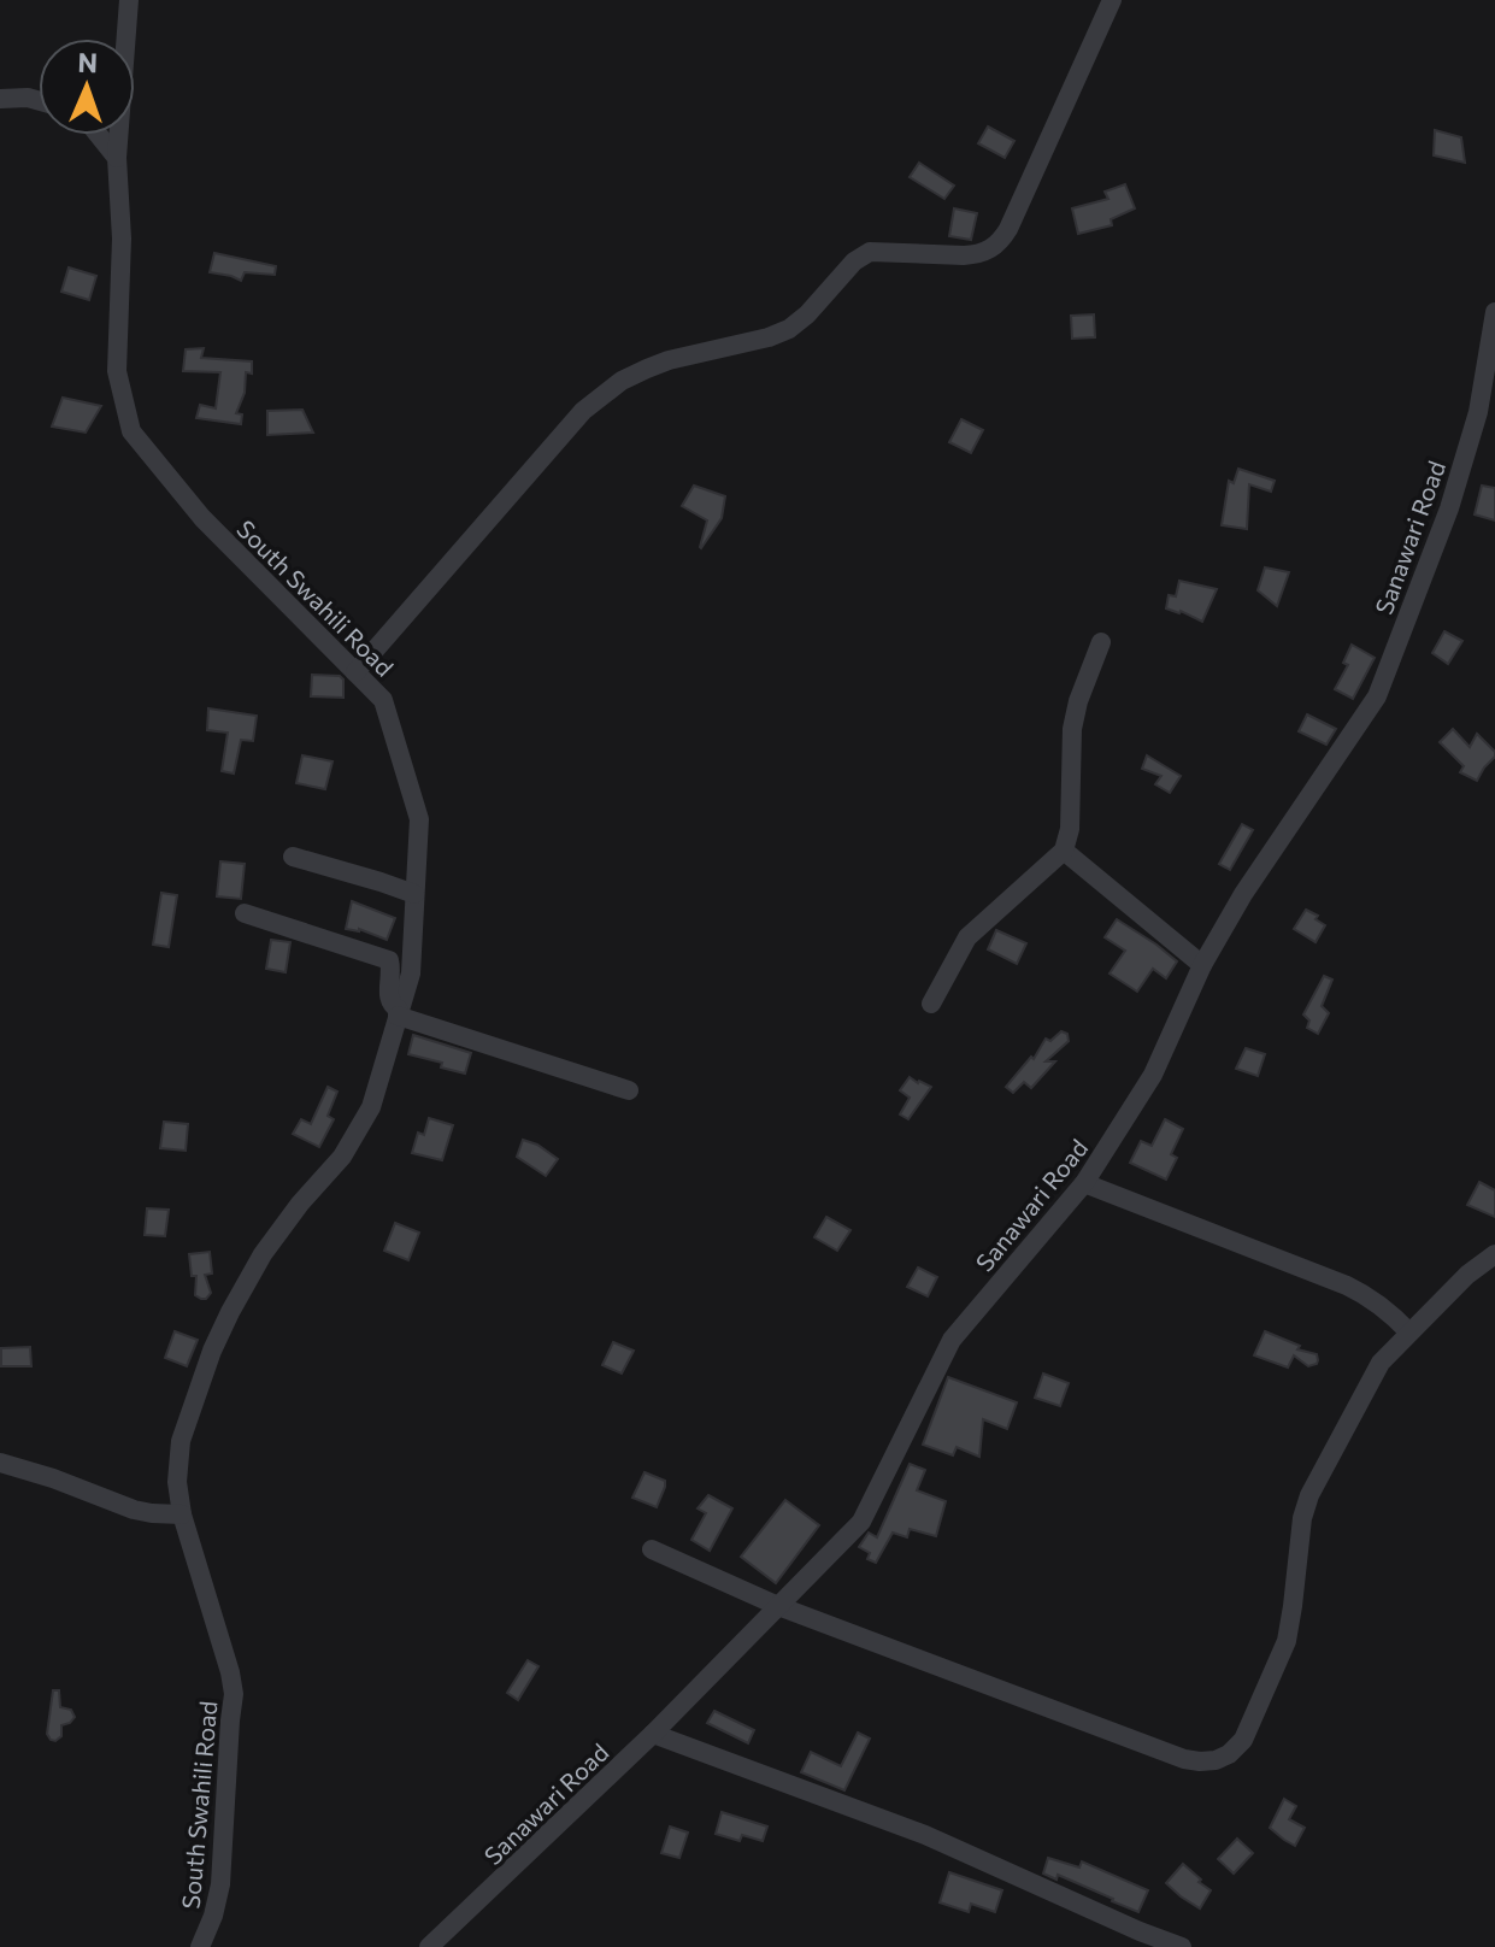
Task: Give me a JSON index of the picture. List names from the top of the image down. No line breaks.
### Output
{"streets":{"street":["Sanawari Road","South Swahili Road"]},"north":"top"}
